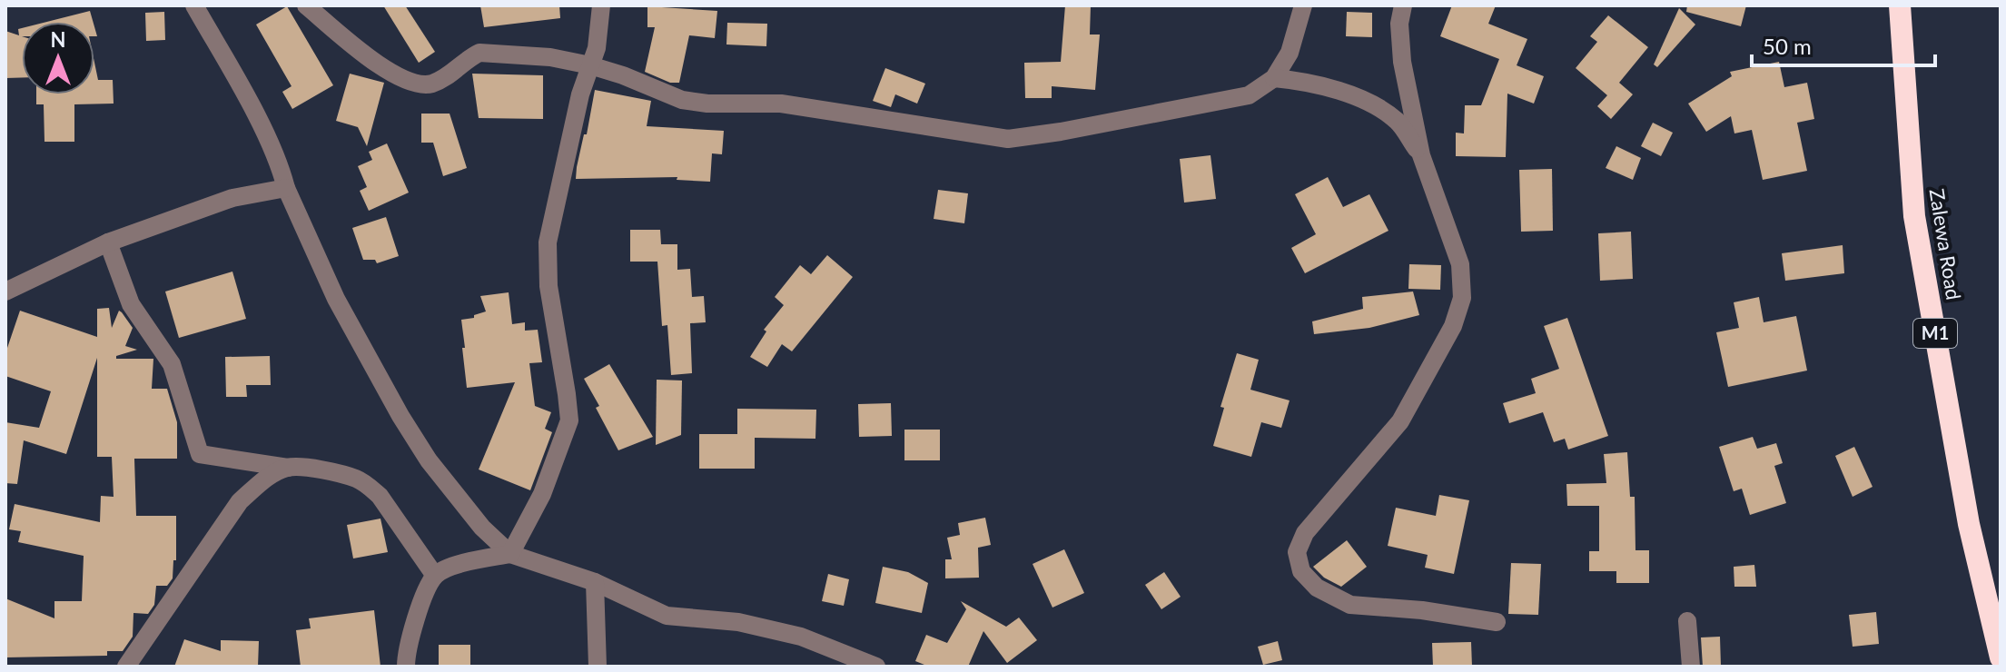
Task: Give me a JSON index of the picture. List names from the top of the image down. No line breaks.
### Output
{"streets":{"highway":["Zalewa Road","M1"]},"scale_bar":"50 m","north":"top"}
